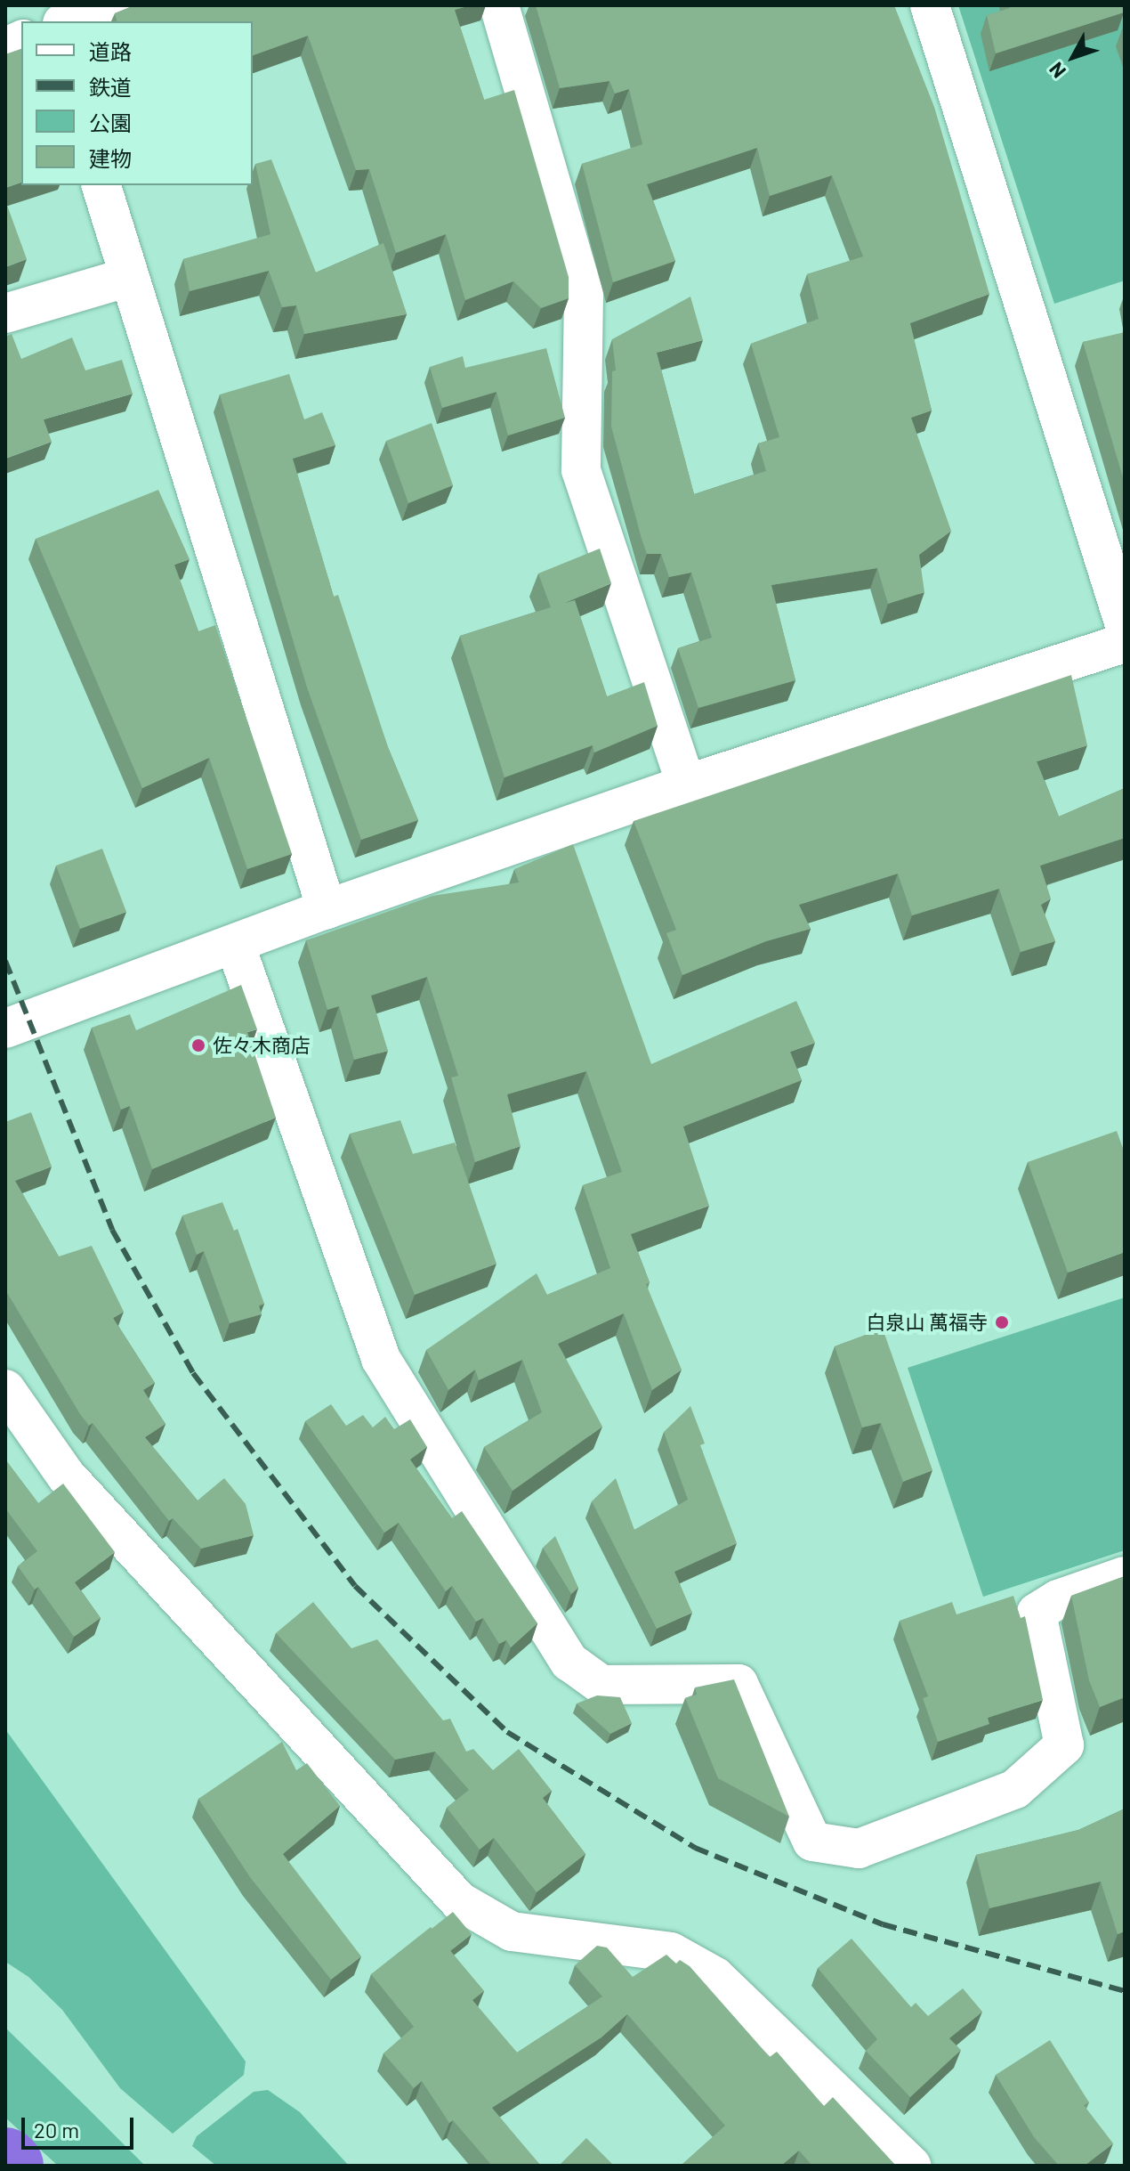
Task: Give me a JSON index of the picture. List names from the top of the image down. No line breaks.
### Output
{"places":["佐々木商店","白泉山 萬福寺"],"legend":["道路","鉄道","公園","建物"],"scale_bar":"20 m","north":"bottom left"}
